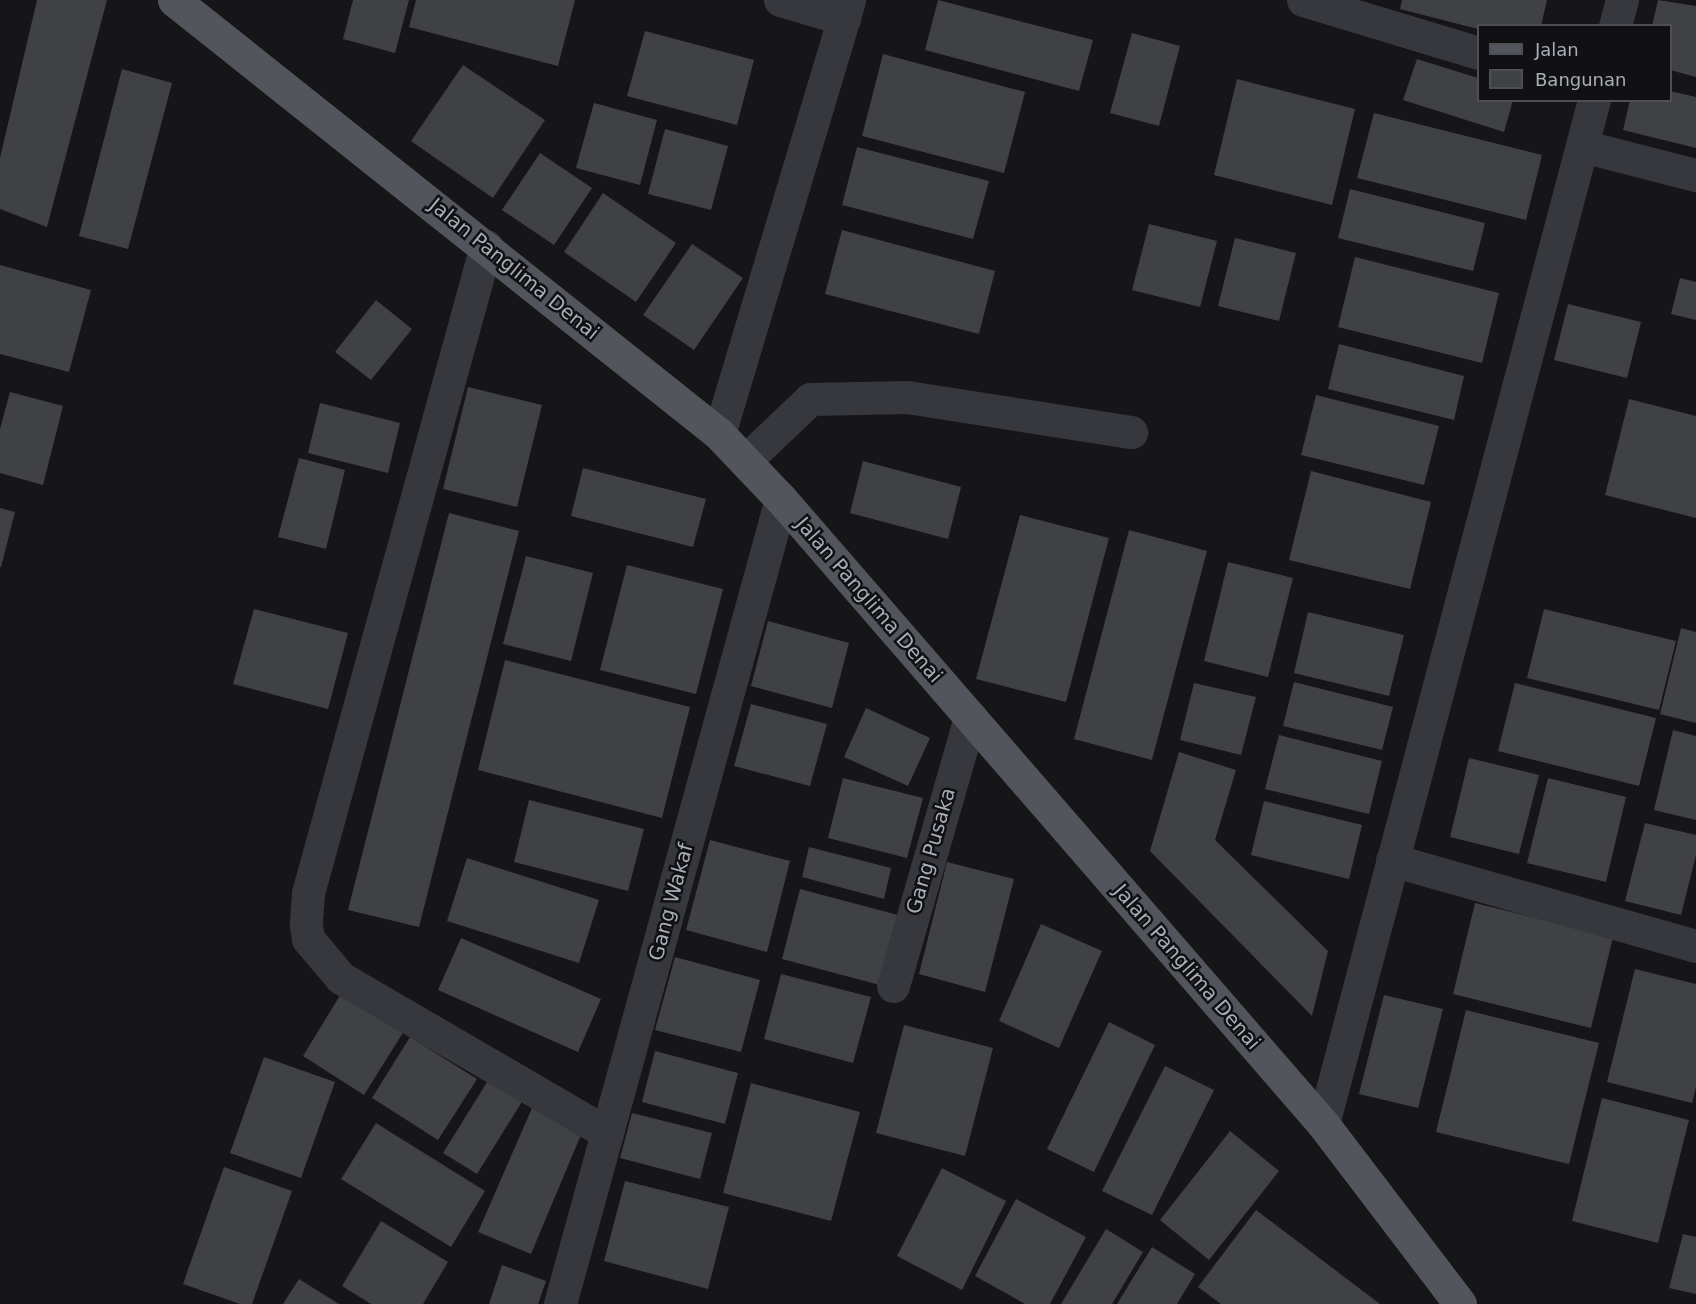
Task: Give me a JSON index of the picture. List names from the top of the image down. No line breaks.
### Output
{"streets":{"main road":["Jalan Panglima Denai"],"street":["Gang Pusaka","Gang Wakaf"]},"crossings":[["Jalan Panglima Denai","Gang Pusaka"],["Jalan Panglima Denai","Gang Wakaf"]],"legend":["Jalan","Bangunan"]}
